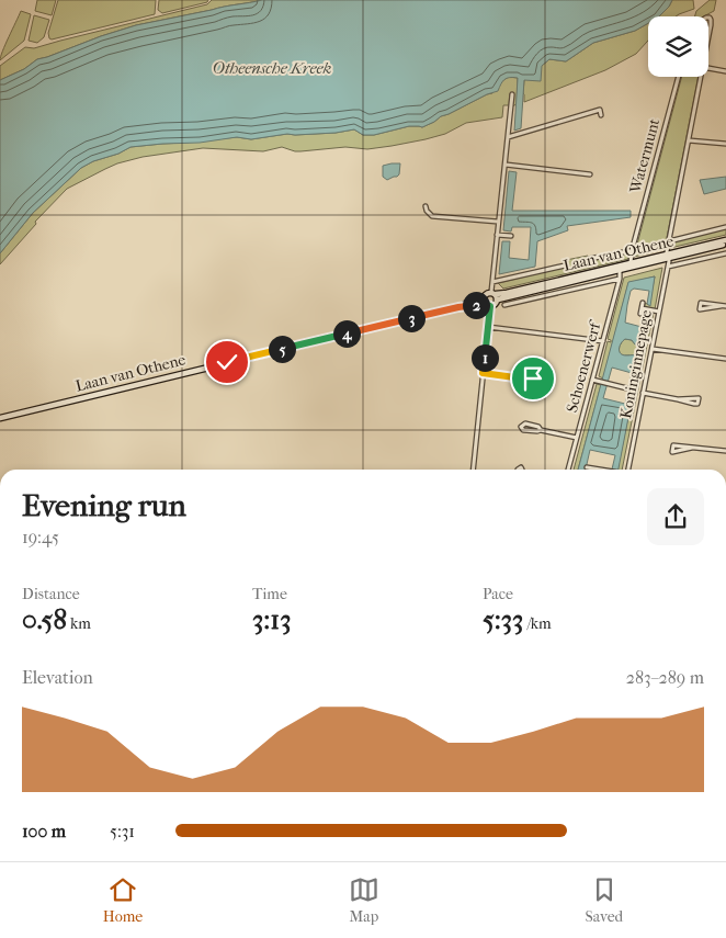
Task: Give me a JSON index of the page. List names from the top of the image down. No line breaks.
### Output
{"streets":{"street":["Watermunt","Laan van Othene","Koninginnepage","Schoenerwerf"]},"crossings":[["Watermunt","Laan van Othene"],["Laan van Othene","Koninginnepage"],["Laan van Othene","Schoenerwerf"]],"water":["Otheensche Kreek"],"page":{"pins":["2","3","4","5","1"],"heading":["Evening run","19:45"],"stats":[["Distance","0.58 km"],["Time","3:13"],["Pace","5:33 /km"]],"chart":["Elevation","283–289 m"],"list":[{"name":"100 m","note":"5:31"}],"tabs":["Home","Map","Saved"]}}
